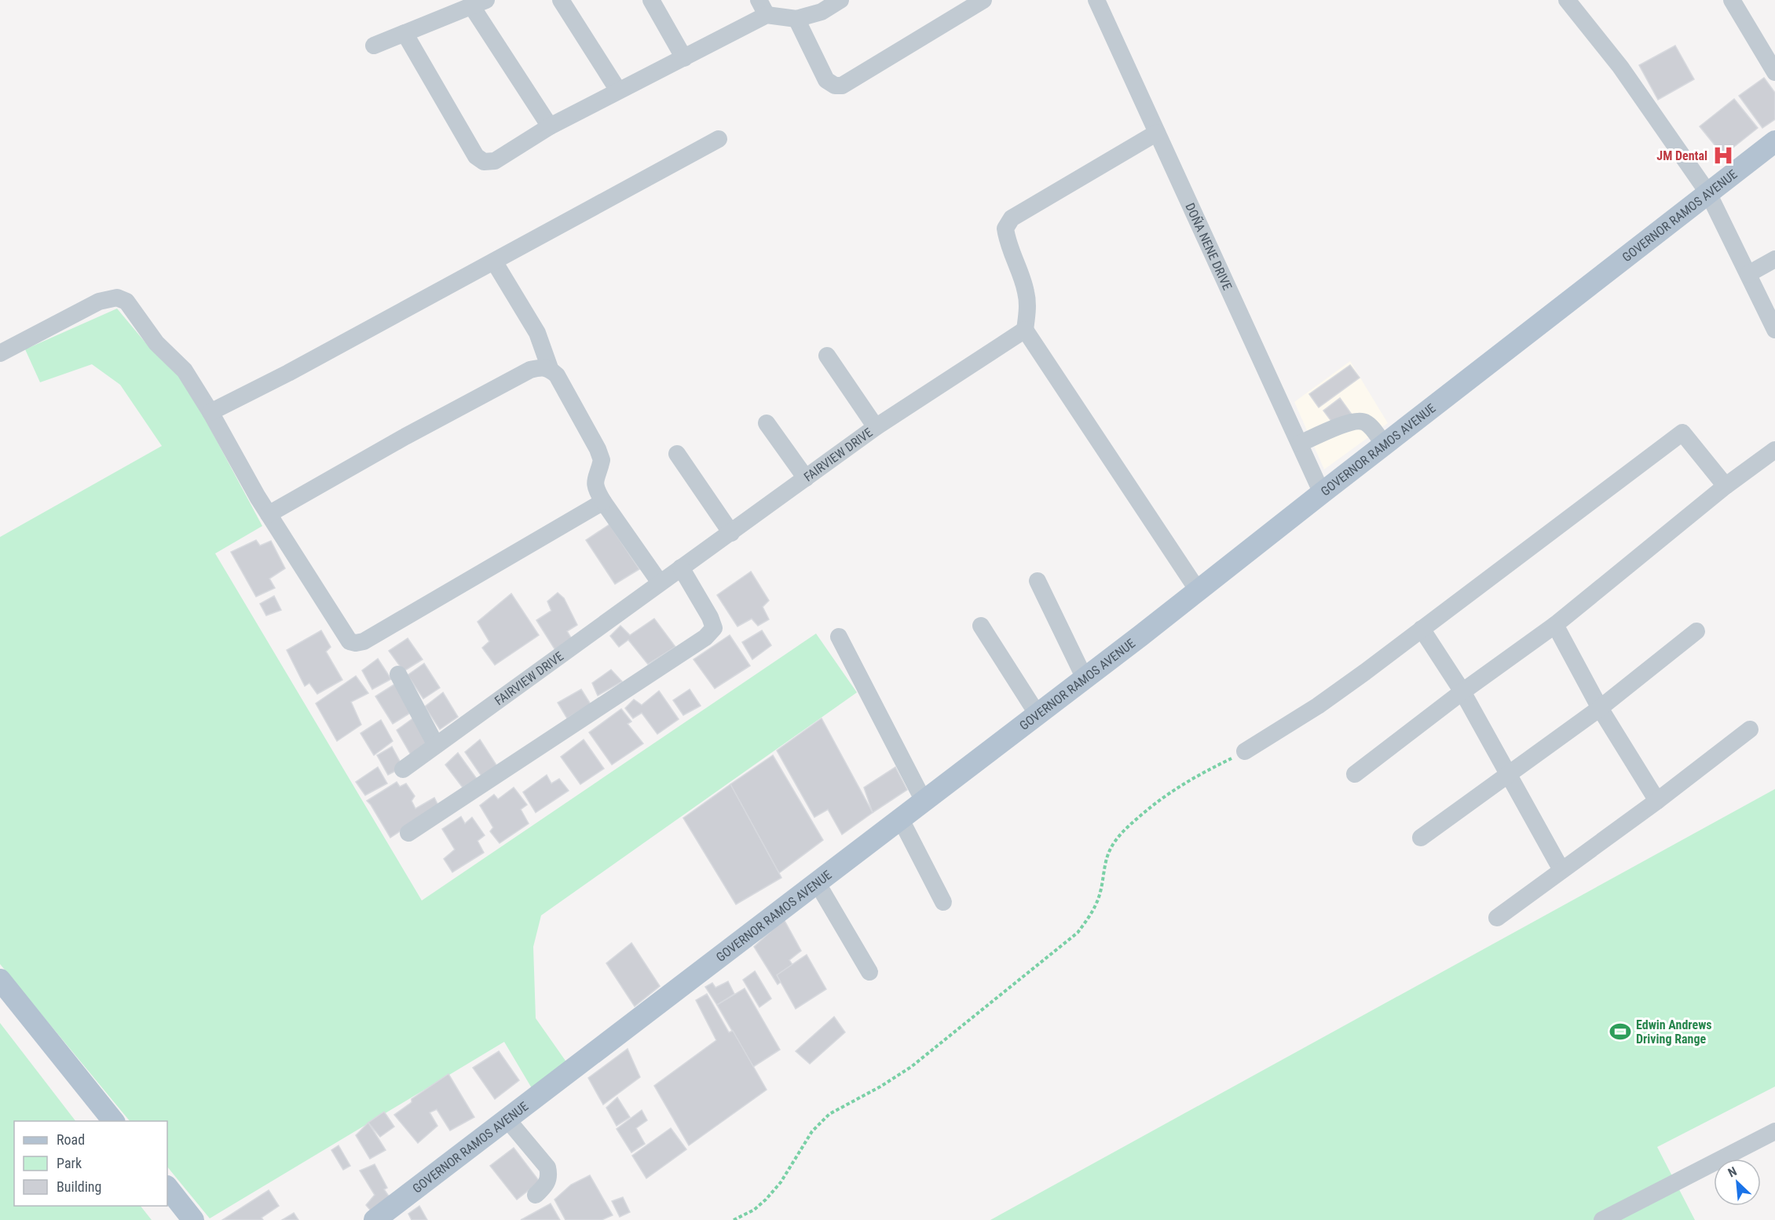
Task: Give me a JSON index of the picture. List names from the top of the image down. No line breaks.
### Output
{"streets":{"main road":["GOVERNOR RAMOS AVENUE"],"street":["DOÑA NENE DRIVE","FAIRVIEW DRIVE"]},"crossings":[["GOVERNOR RAMOS AVENUE","DOÑA NENE DRIVE"]],"places":{"hospital":["JM Dental"],"sports":["Edwin Andrews Driving Range"]},"legend":["Road","Park","Building"],"north":"top left"}
